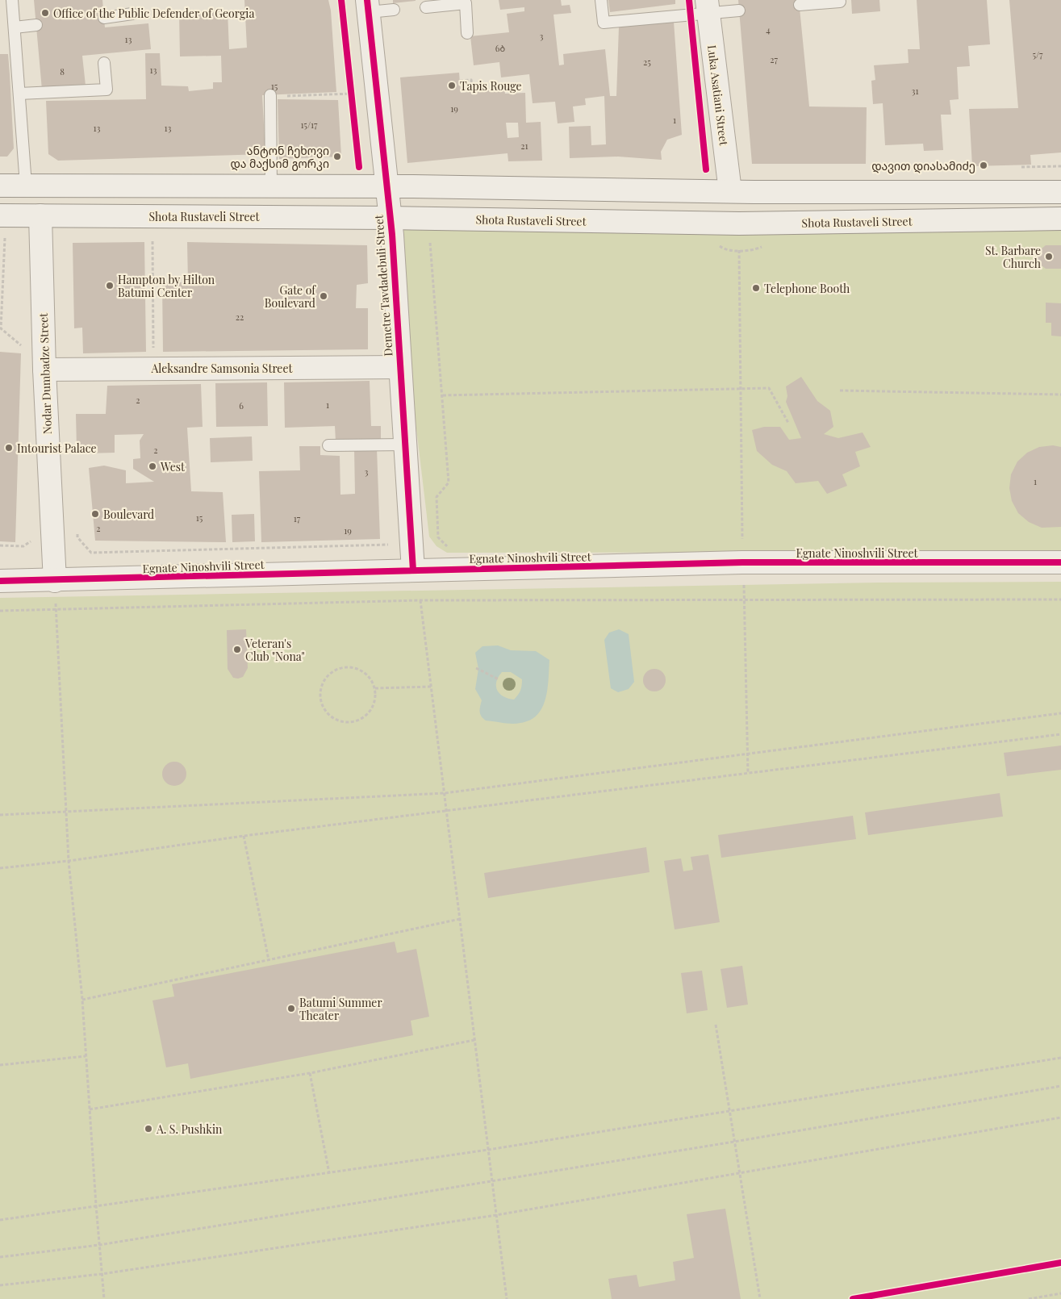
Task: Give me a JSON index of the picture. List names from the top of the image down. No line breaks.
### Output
{"streets":{"street":["Luka Asatiani Street","Shota Rustaveli Street","Demetre Tavdadebuli Street","Aleksandre Samsonia Street","Nodar Dumbadze Street","Egnate Ninoshvili Street"]},"crossings":[["Shota Rustaveli Street","Demetre Tavdadebuli Street"],["Shota Rustaveli Street","Nodar Dumbadze Street"],["Demetre Tavdadebuli Street","Aleksandre Samsonia Street"],["Demetre Tavdadebuli Street","Egnate Ninoshvili Street"],["Aleksandre Samsonia Street","Nodar Dumbadze Street"],["Nodar Dumbadze Street","Egnate Ninoshvili Street"]],"places":["Office of the Public Defender of Georgia","Tapis Rouge","ანტონ ჩეხოვი და მაქსიმ გორკი","დავით დიასამიძე","St. Barbare Church","Hampton by Hilton Batumi Center","Telephone Booth","Gate of Boulevard","Intourist Palace","West","Boulevard","Veteran's Club \"Nona\"","Batumi Summer Theater","A. S. Pushkin"],"house_numbers":["4","3","13","6ბ","5/7","27","25","13","8","15","31","19","1","15/17","13","13","21","22","2","1","6","2","3","1","15","17","2","19"]}
